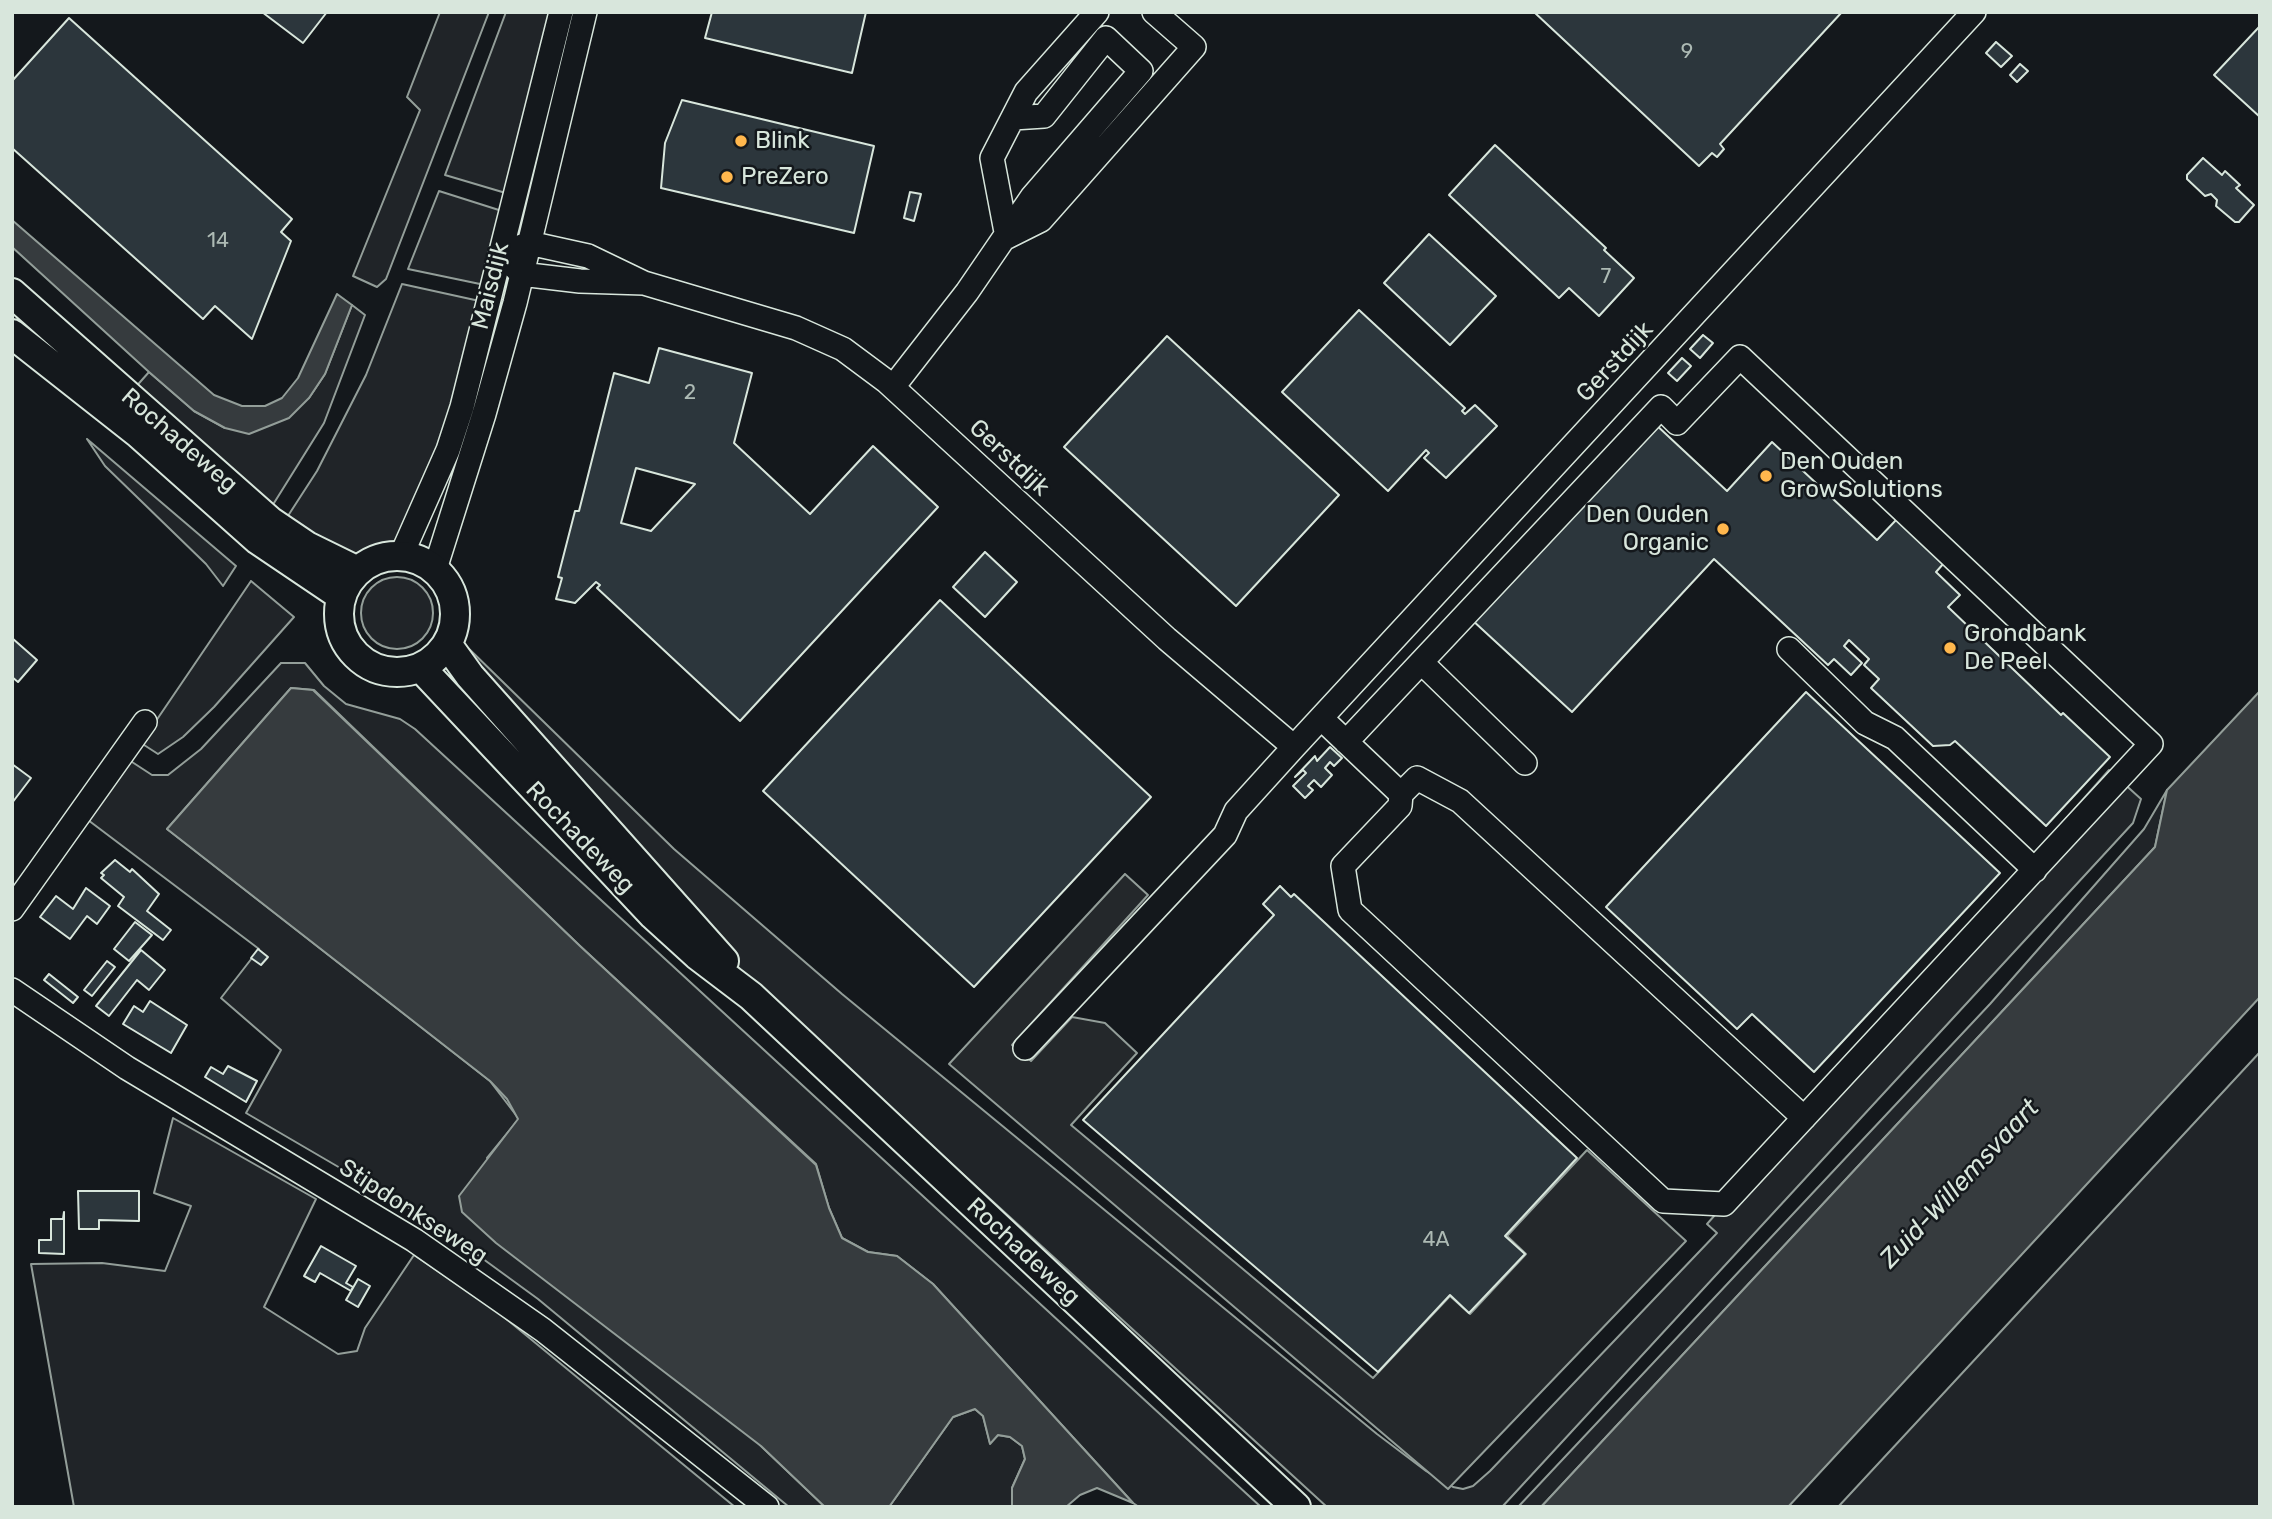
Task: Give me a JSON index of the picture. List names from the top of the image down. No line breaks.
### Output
{"streets":{"main road":["Rochadeweg"],"street":["Maisdijk","Gerstdijk","Stipdonkseweg"]},"crossings":[["Maisdijk","Gerstdijk"],["Maisdijk","Rochadeweg"]],"water":["Zuid-Willemsvaart"],"places":["Blink","PreZero","Den Ouden GrowSolutions","Den Ouden Organic","Grondbank De Peel"],"house_numbers":["9","14","7","2","4A"]}
